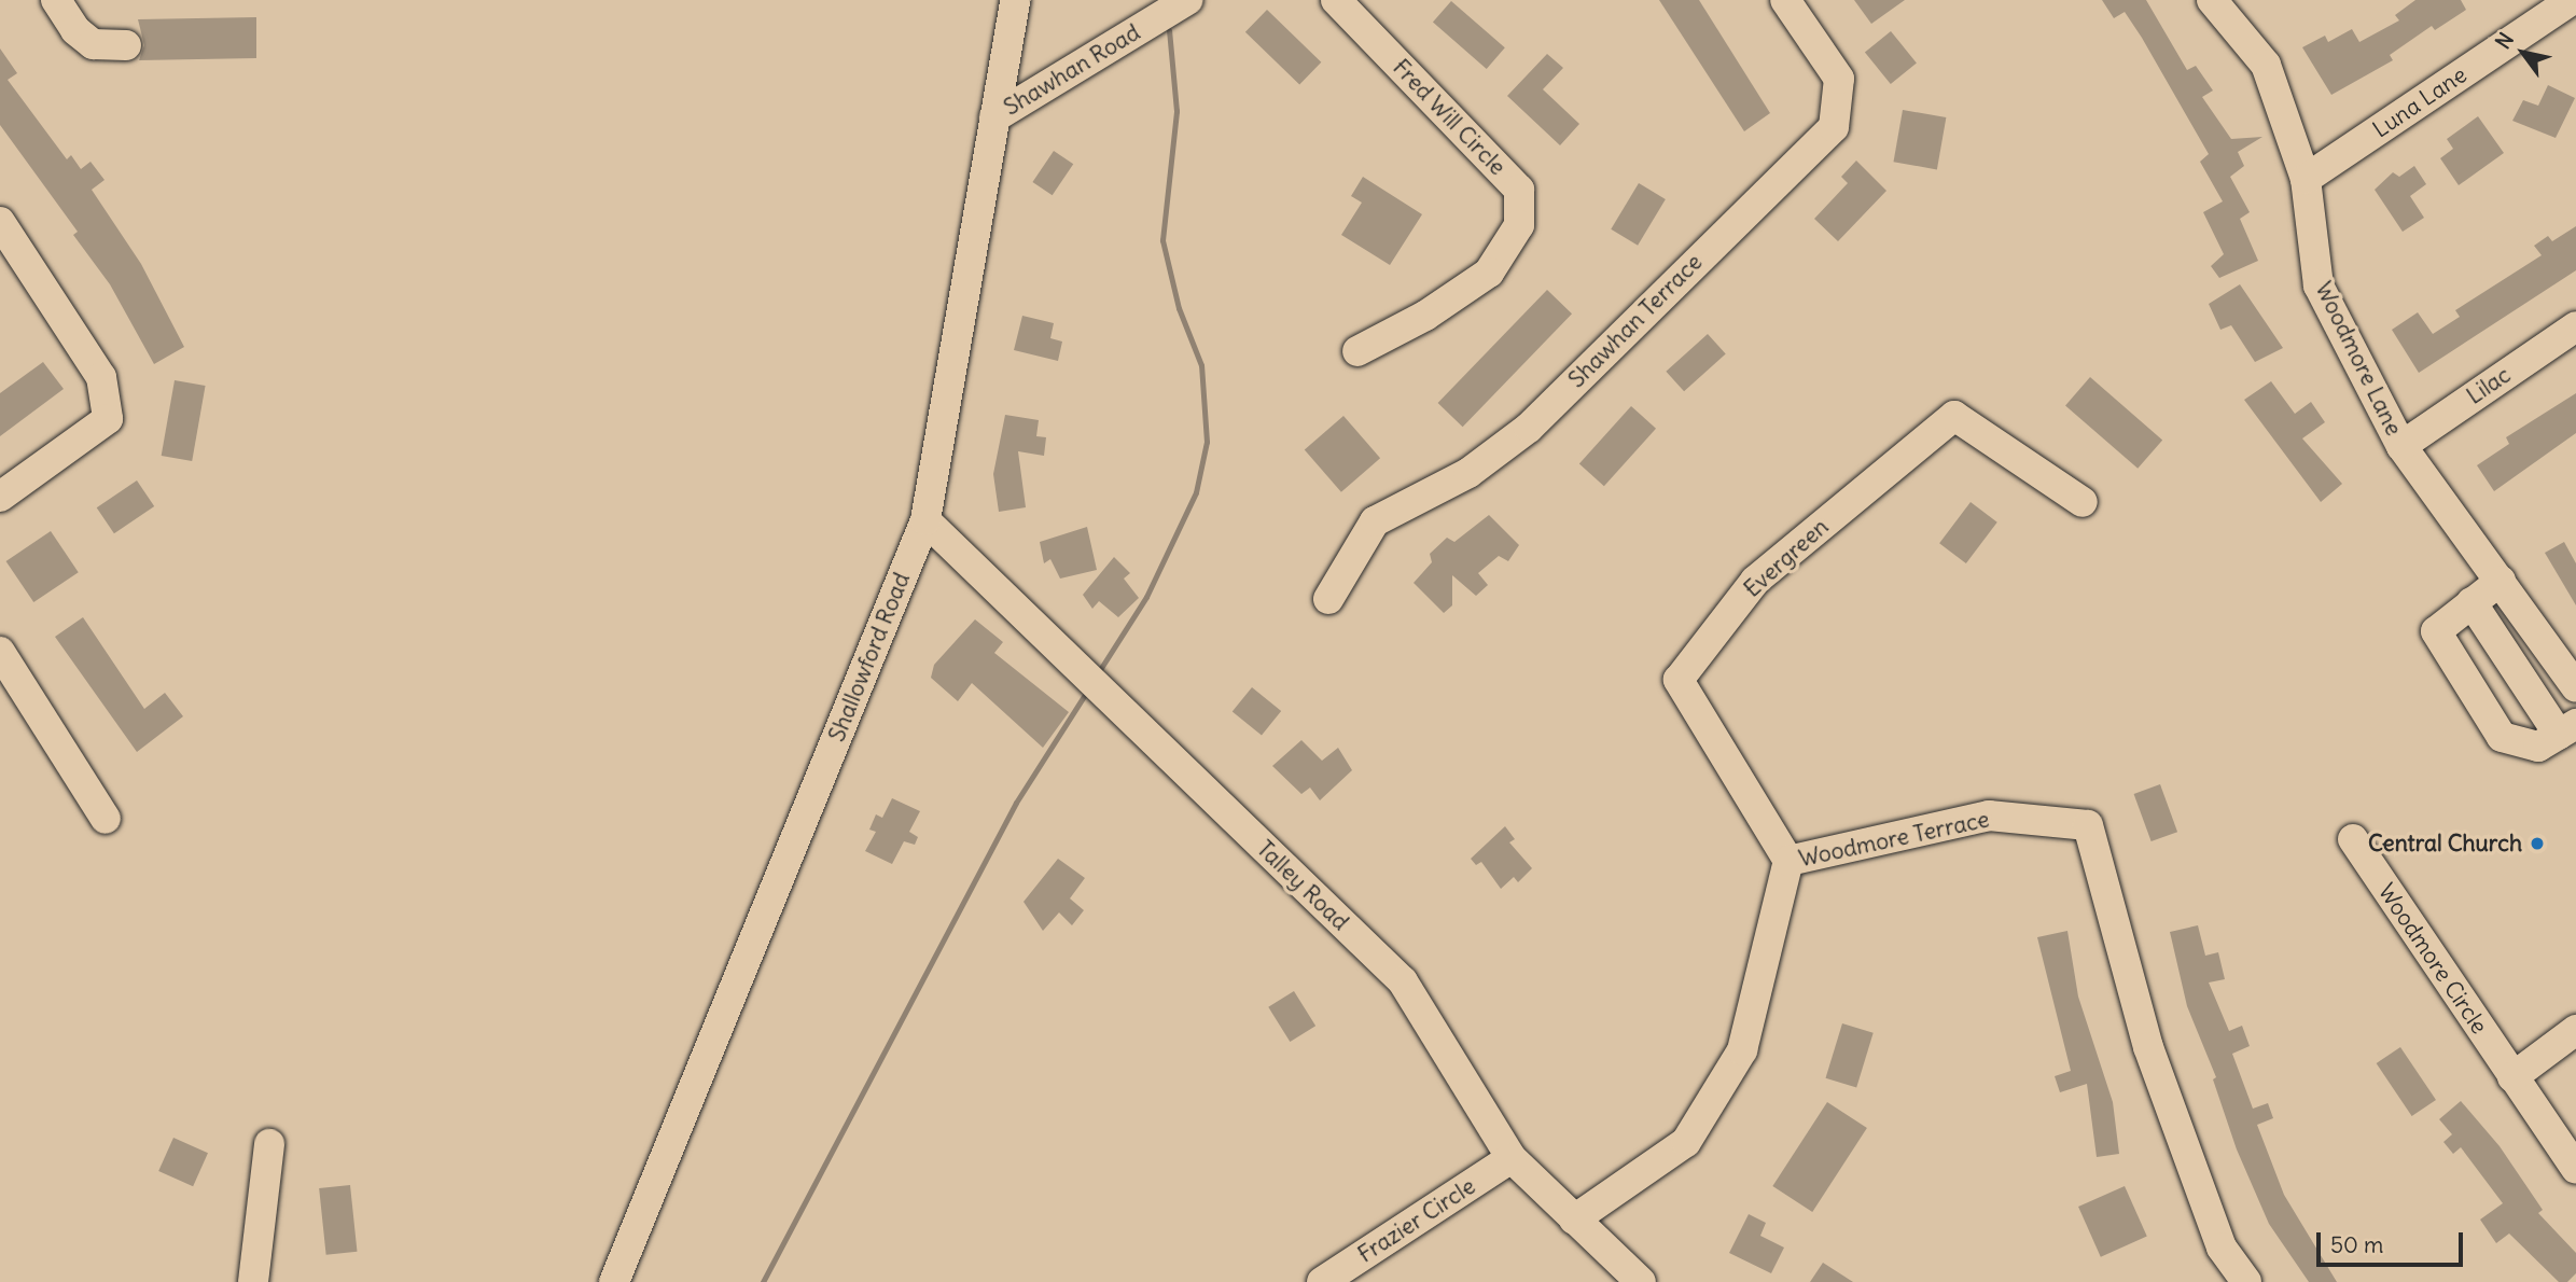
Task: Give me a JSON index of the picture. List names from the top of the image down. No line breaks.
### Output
{"streets":{"street":["Shawhan Road","Luna Lane","Fred Will Circle","Shawhan Terrace","Woodmore Lane","Lilac","Evergreen","Shallowford Road","Woodmore Terrace","Talley Road","Woodmore Circle","Frazier Circle"]},"crossings":[["Shawhan Road","Shallowford Road"],["Luna Lane","Woodmore Lane"],["Woodmore Lane","Lilac"],["Evergreen","Woodmore Terrace"],["Shallowford Road","Talley Road"],["Woodmore Terrace","Talley Road"],["Talley Road","Frazier Circle"]],"places":["Central Church"],"scale_bar":"50 m","north":"top left"}
